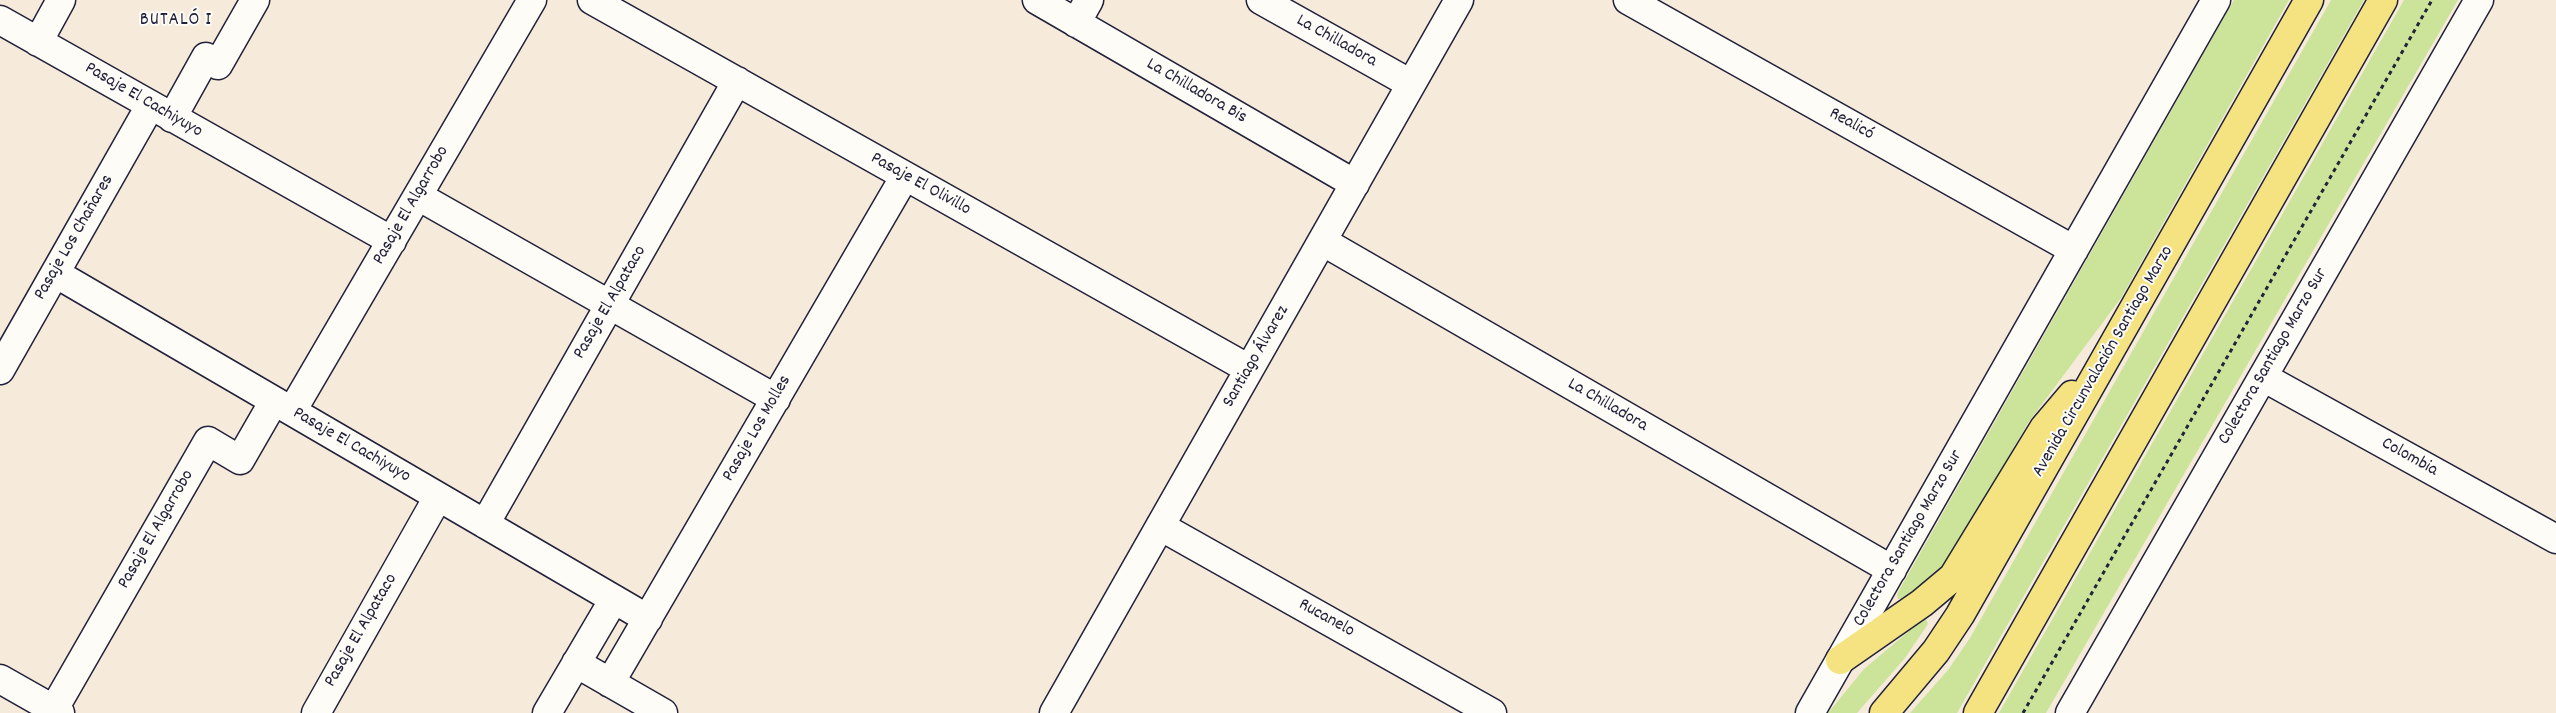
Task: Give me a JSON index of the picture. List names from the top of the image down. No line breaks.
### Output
{"streets":{"main road":["Avenida Circunvalación Santiago Marzo"],"street":["La Chilladora","La Chilladora Bis","Pasaje El Cachiyuyo","Realicó","Pasaje El Olivillo","Pasaje El Algarrobo","Pasaje Los Chañares","Pasaje El Alpataco","Santiago Álvarez","Colectora Santiago Marzo Sur","Pasaje Los Molles","Colombia","Rucanelo"]},"crossings":[["La Chilladora","Santiago Álvarez"],["La Chilladora","Colectora Santiago Marzo Sur"],["La Chilladora Bis","Santiago Álvarez"],["Pasaje El Cachiyuyo","Pasaje El Algarrobo"],["Pasaje El Cachiyuyo","Pasaje Los Chañares"],["Pasaje El Cachiyuyo","Pasaje El Alpataco"],["Pasaje El Cachiyuyo","Pasaje Los Molles"],["Realicó","Colectora Santiago Marzo Sur"],["Pasaje El Olivillo","Pasaje El Alpataco"],["Pasaje El Olivillo","Santiago Álvarez"],["Pasaje El Olivillo","Pasaje Los Molles"],["Santiago Álvarez","Rucanelo"],["Colectora Santiago Marzo Sur","Colombia"]],"districts":["BUTALÓ I"]}
